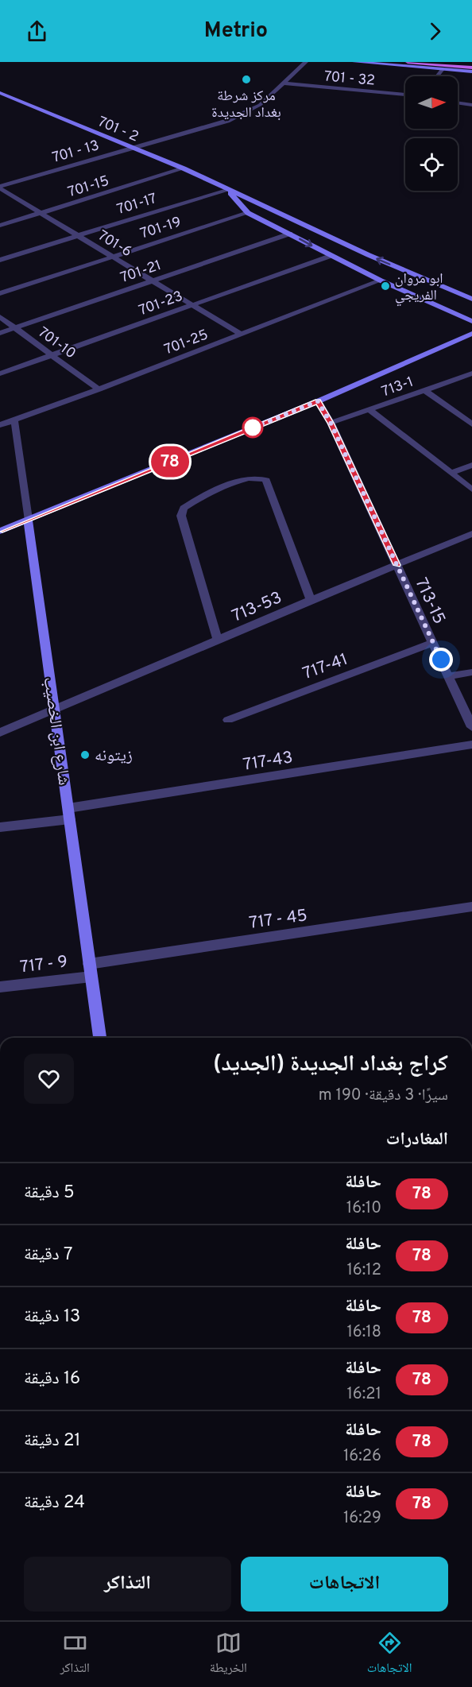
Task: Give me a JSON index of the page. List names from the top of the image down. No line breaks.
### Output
{"streets":{"street":["701 - 32","701 - 2","701 - 13","701-15","701-17","701-19","701-6","701-21","701-23","701-25","701-10","713-1","713-15","713-53","717-41","شارع ابن الخصيب","717-43","717 - 45","717 - 9"]},"crossings":[["701 - 32","701 - 13"],["701 - 2","701 - 13"],["701 - 2","701-15"],["701 - 2","701-17"],["701 - 13","701-6"],["701-15","701-6"],["701-17","701-6"],["701-19","701-6"],["701-6","701-21"],["701-6","701-23"],["701-6","701-25"],["701-21","701-10"],["701-23","701-10"],["701-25","701-10"],["701-25","شارع ابن الخصيب"],["713-1","713-15"],["713-15","713-53"],["713-15","717-41"],["713-53","شارع ابن الخصيب"],["شارع ابن الخصيب","717-43"],["شارع ابن الخصيب","717 - 45"],["شارع ابن الخصيب","717 - 9"],["717 - 45","717 - 9"]],"places":["مركز شرطة بغداد الجديدة","ابو مروان الفريجي","زيتونه"],"lines":["bus line 78"],"north":"right","page":{"header":"Metrio","on_map":"78","heading":[["كراج بغداد الجديدة (الجديد)","سيرًا · 3 دقيقة · 190 m"],"المغادرات"],"list":[{"mark":"78","name":"حافلة","note":"16:10","value":"5 دقيقة"},{"mark":"78","name":"حافلة","note":"16:12","value":"7 دقيقة"},{"mark":"78","name":"حافلة","note":"16:18","value":"13 دقيقة"},{"mark":"78","name":"حافلة","note":"16:21","value":"16 دقيقة"},{"mark":"78","name":"حافلة","note":"16:26","value":"21 دقيقة"},{"mark":"78","name":"حافلة","note":"16:29","value":"24 دقيقة"}],"buttons":["الاتجاهات","التذاكر"],"tabs":["الاتجاهات","الخريطة","التذاكر"]}}
